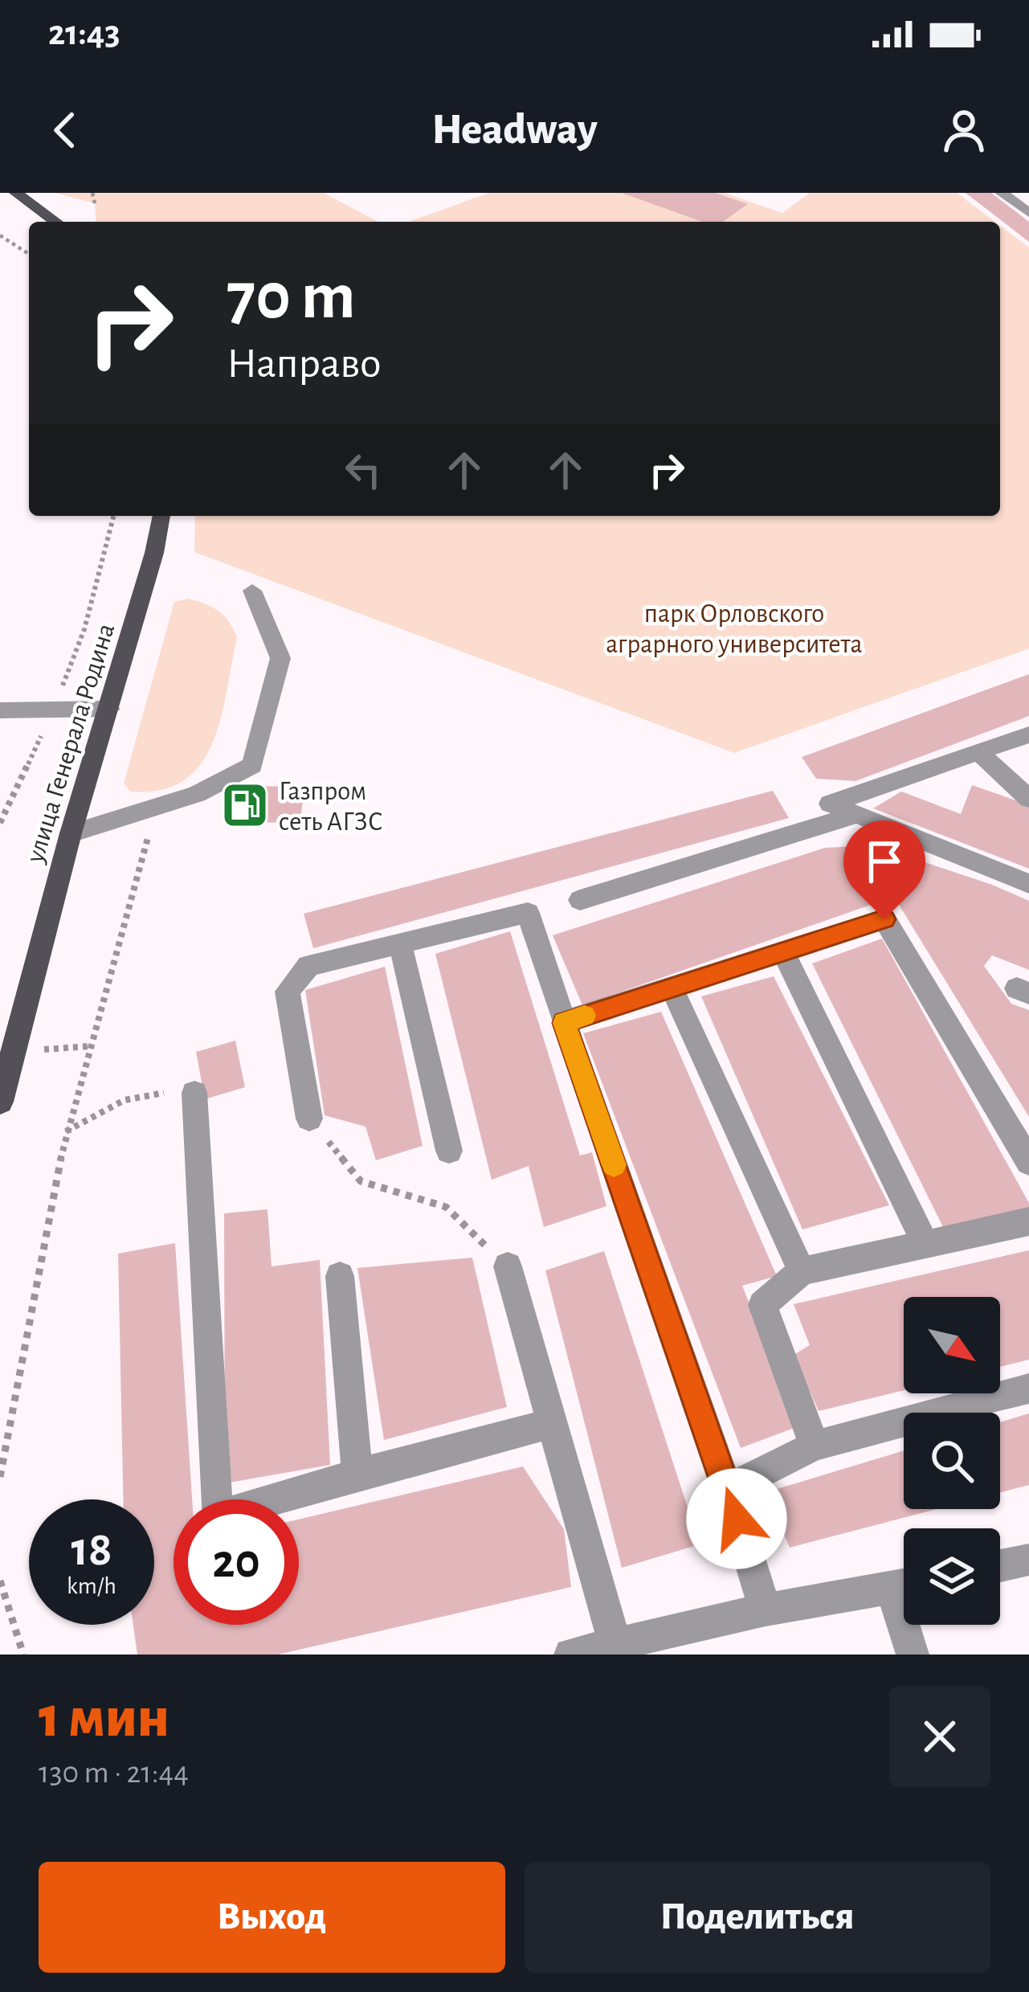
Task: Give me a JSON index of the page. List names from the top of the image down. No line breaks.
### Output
{"streets":{"main road":["улица Генерала Родина"]},"parks":["парк Орловского аграрного университета"],"places":{"fuel station":["Газпром сеть АГЗС"]},"north":"bottom right","page":{"status":"21:43","header":"Headway","turn":["70 m","Направо"],"speed":"18 km/h","limit":"20","heading":["1 мин","130 m · 21:44"],"buttons":["Выход","Поделиться"]}}
